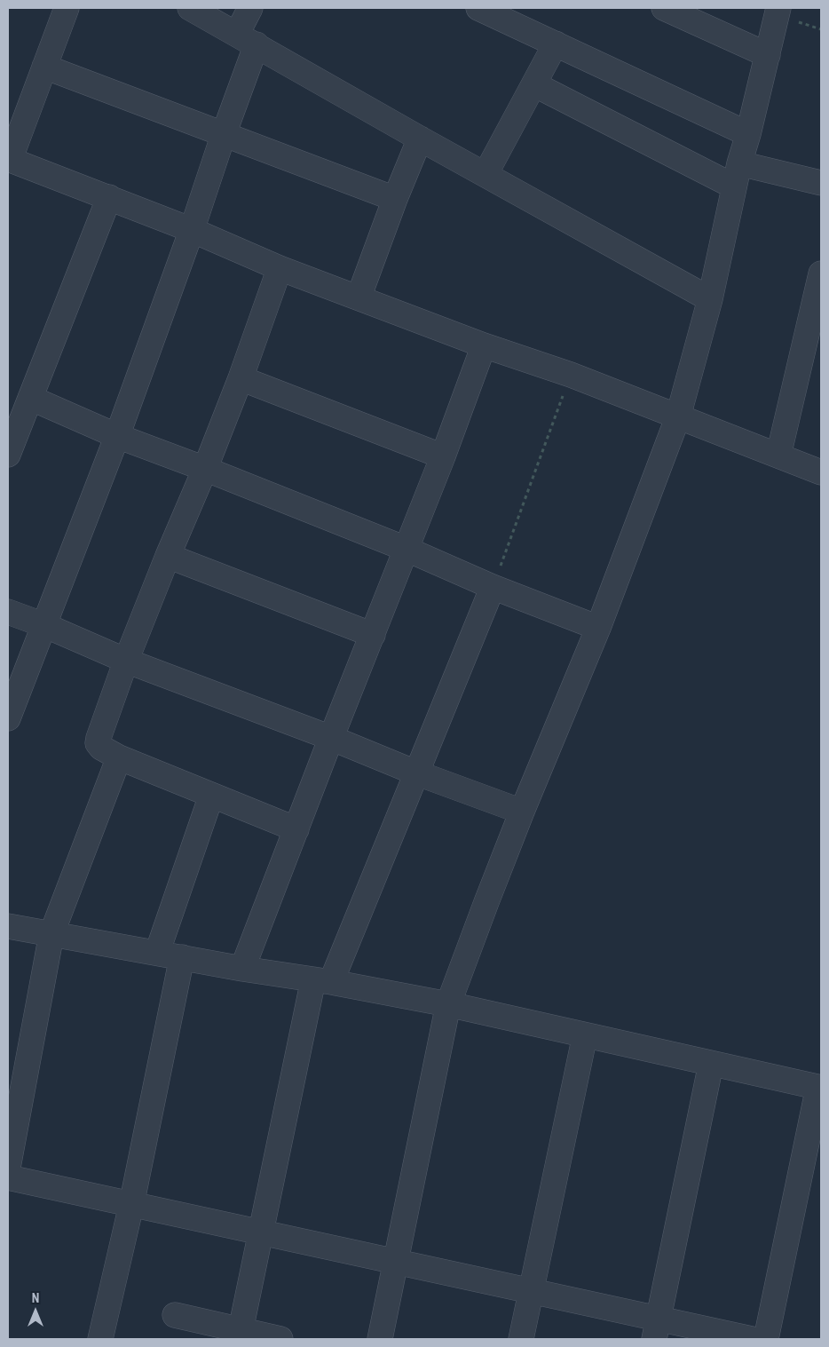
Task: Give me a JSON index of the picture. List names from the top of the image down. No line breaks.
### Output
{"north":"top"}
